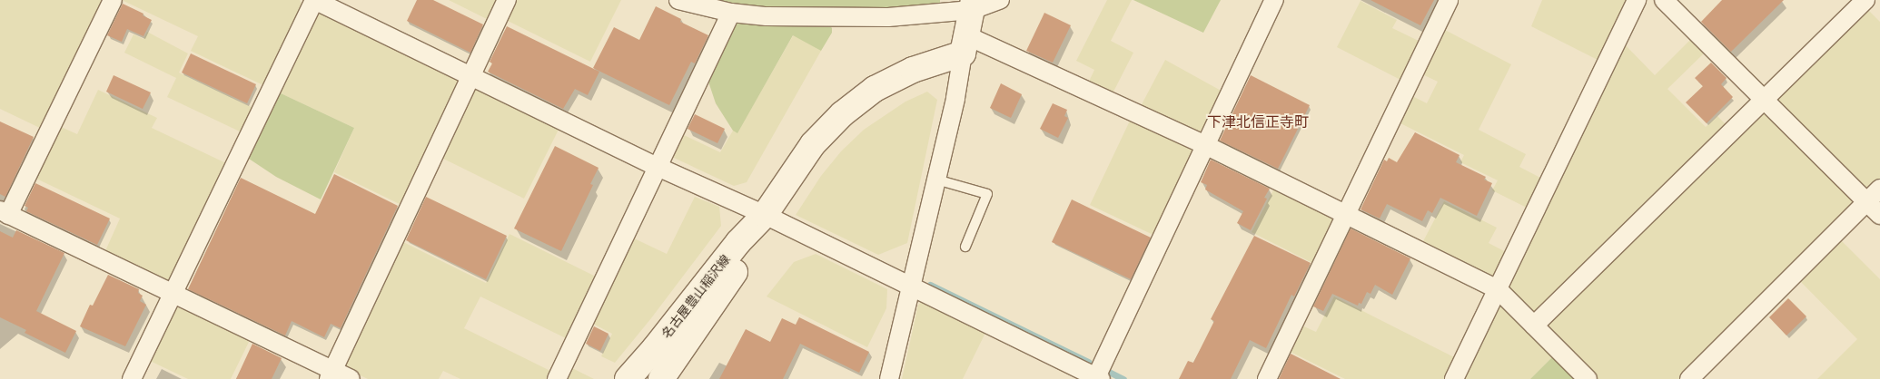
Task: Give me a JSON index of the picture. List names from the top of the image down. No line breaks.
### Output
{"streets":{"main road":["名古屋豊山稲沢線"]},"districts":["下津北信正寺町"]}
